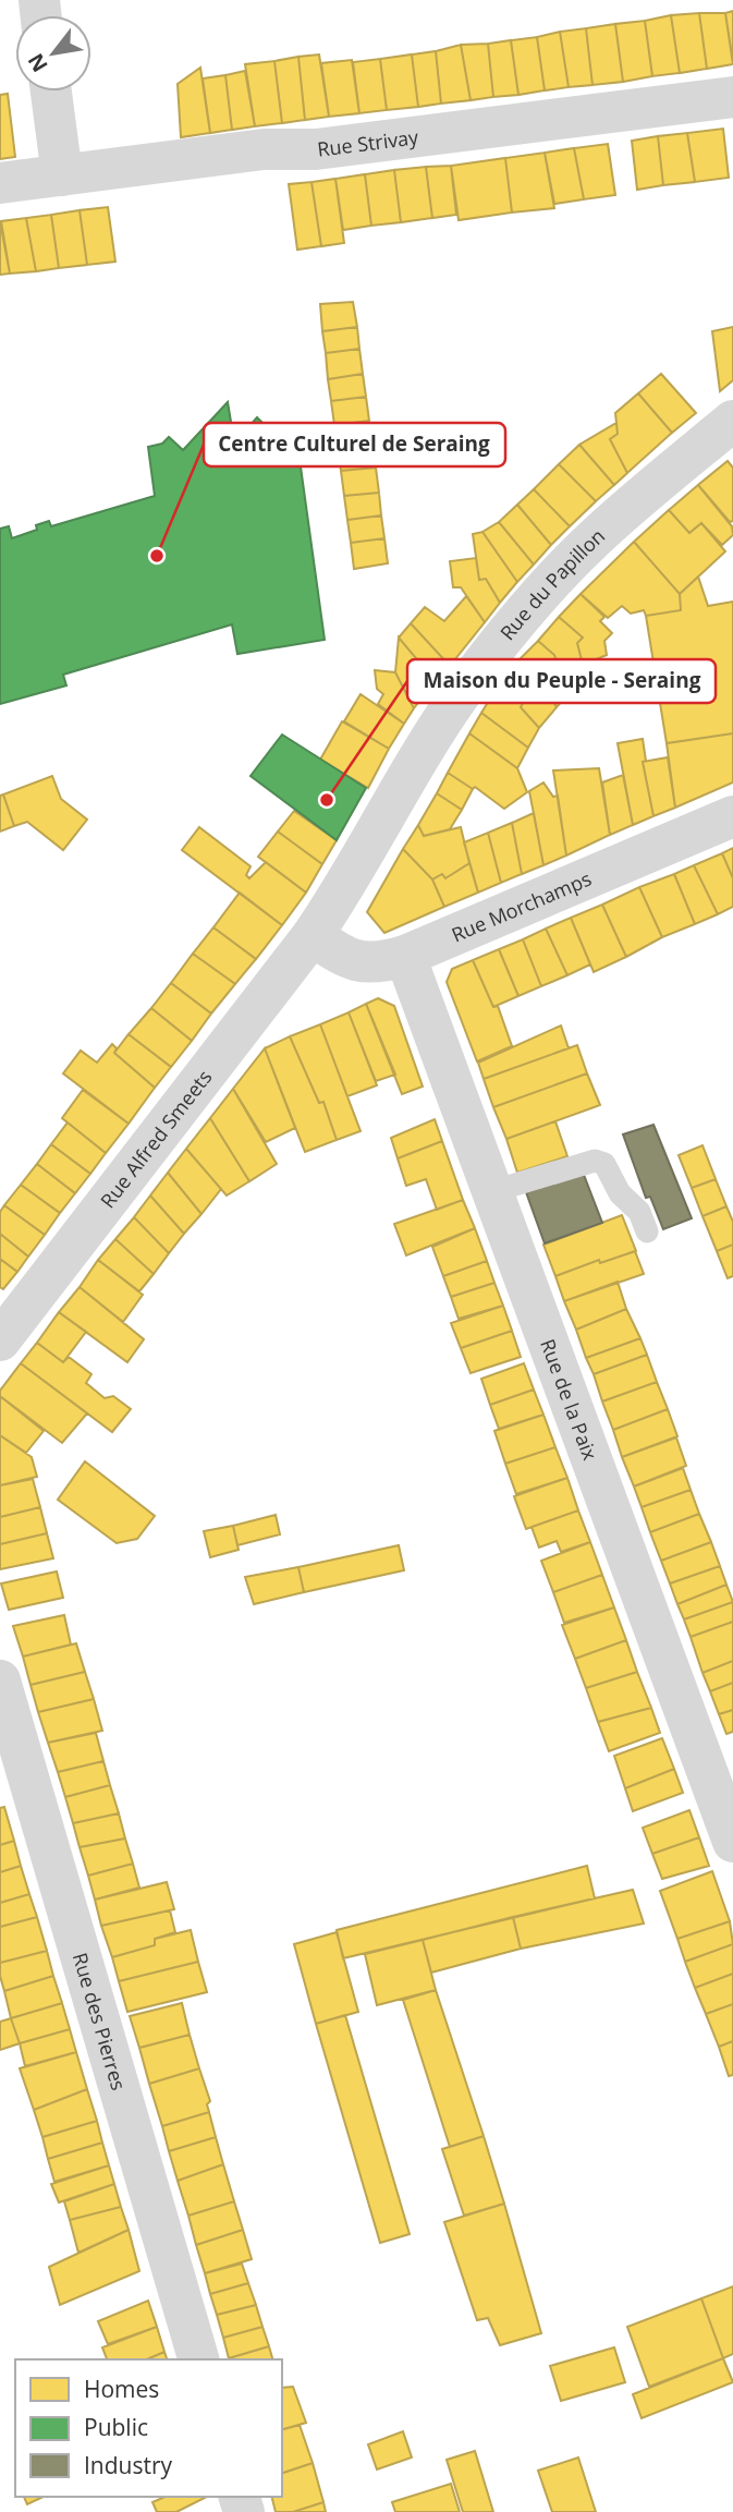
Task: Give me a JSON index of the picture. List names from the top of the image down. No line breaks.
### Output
{"streets":{"street":["Rue Strivay","Rue du Papillon","Rue Morchamps","Rue Alfred Smeets","Rue de la Paix","Rue des Pierres"]},"crossings":[["Rue du Papillon","Rue Morchamps"],["Rue du Papillon","Rue Alfred Smeets"],["Rue Morchamps","Rue Alfred Smeets"],["Rue Morchamps","Rue de la Paix"]],"places":["Centre Culturel de Seraing","Maison du Peuple - Seraing"],"legend":["Homes","Public","Industry"],"north":"bottom left"}
